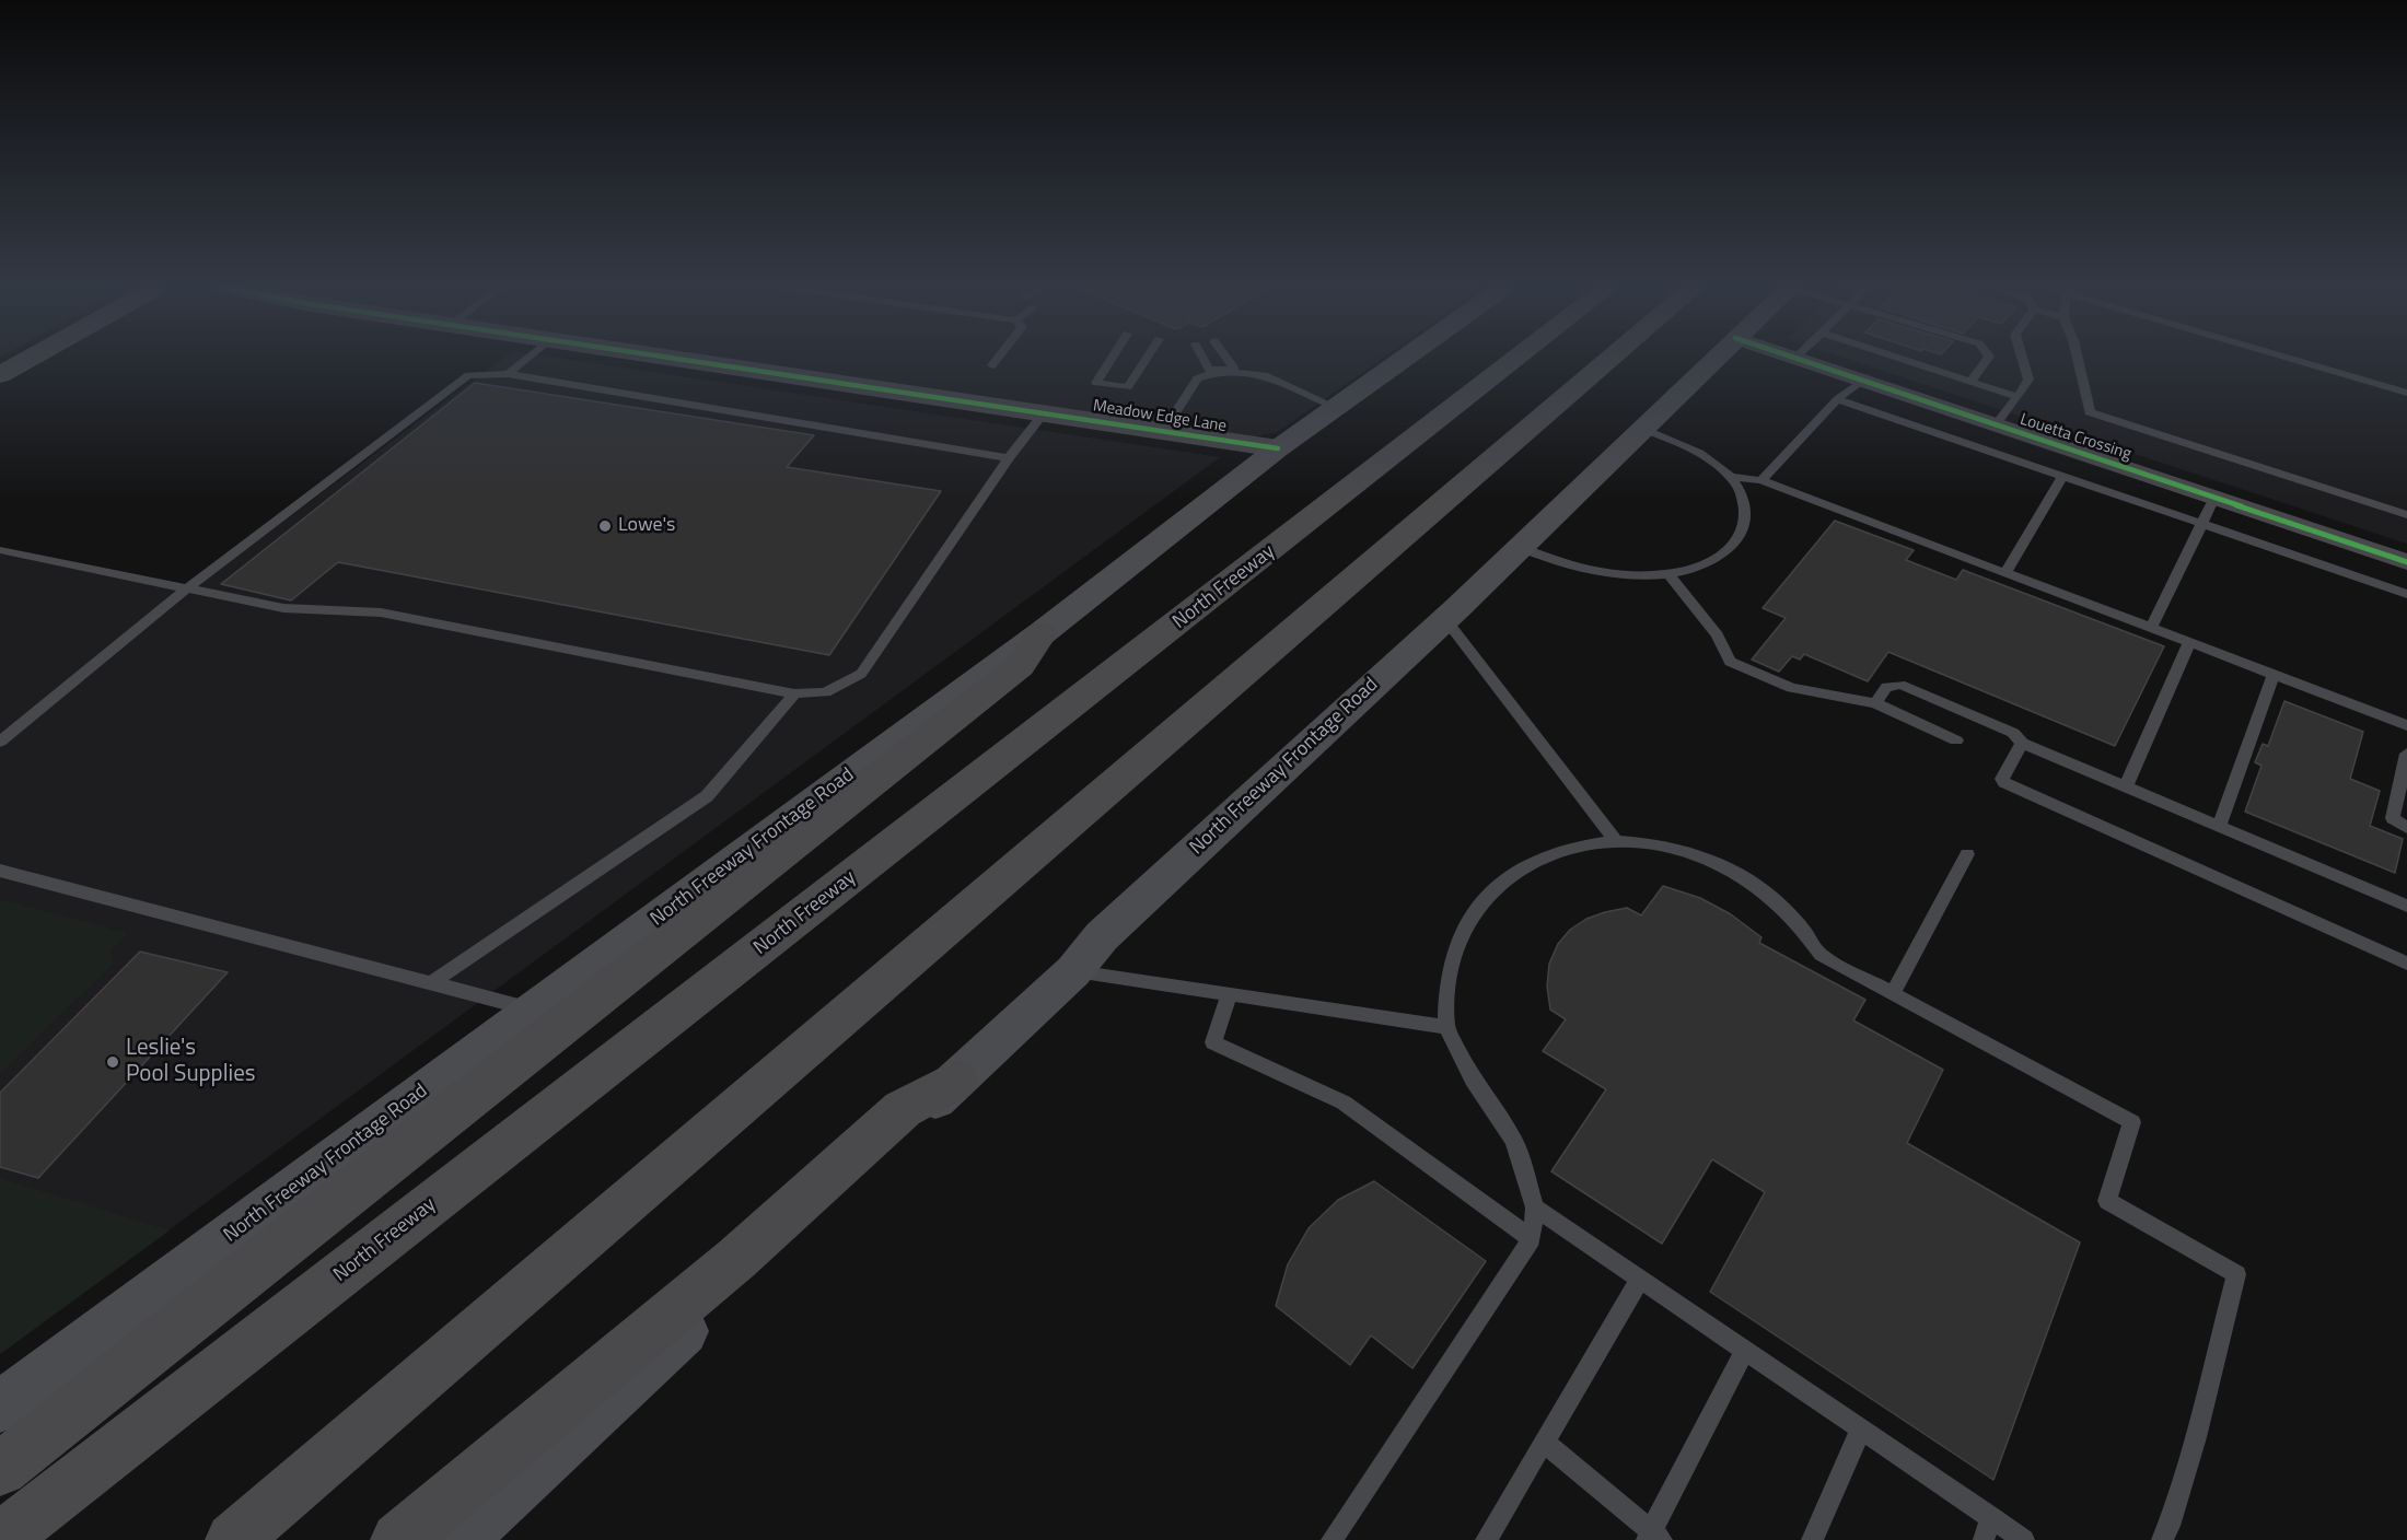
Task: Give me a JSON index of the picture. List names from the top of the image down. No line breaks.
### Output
{"streets":{"highway":["North Freeway"],"main road":["North Freeway Frontage Road"],"street":["Meadow Edge Lane","Louetta Crossing"]},"crossings":[["Meadow Edge Lane","North Freeway Frontage Road"]],"places":["Lowe's","Leslie's Pool Supplies"]}
